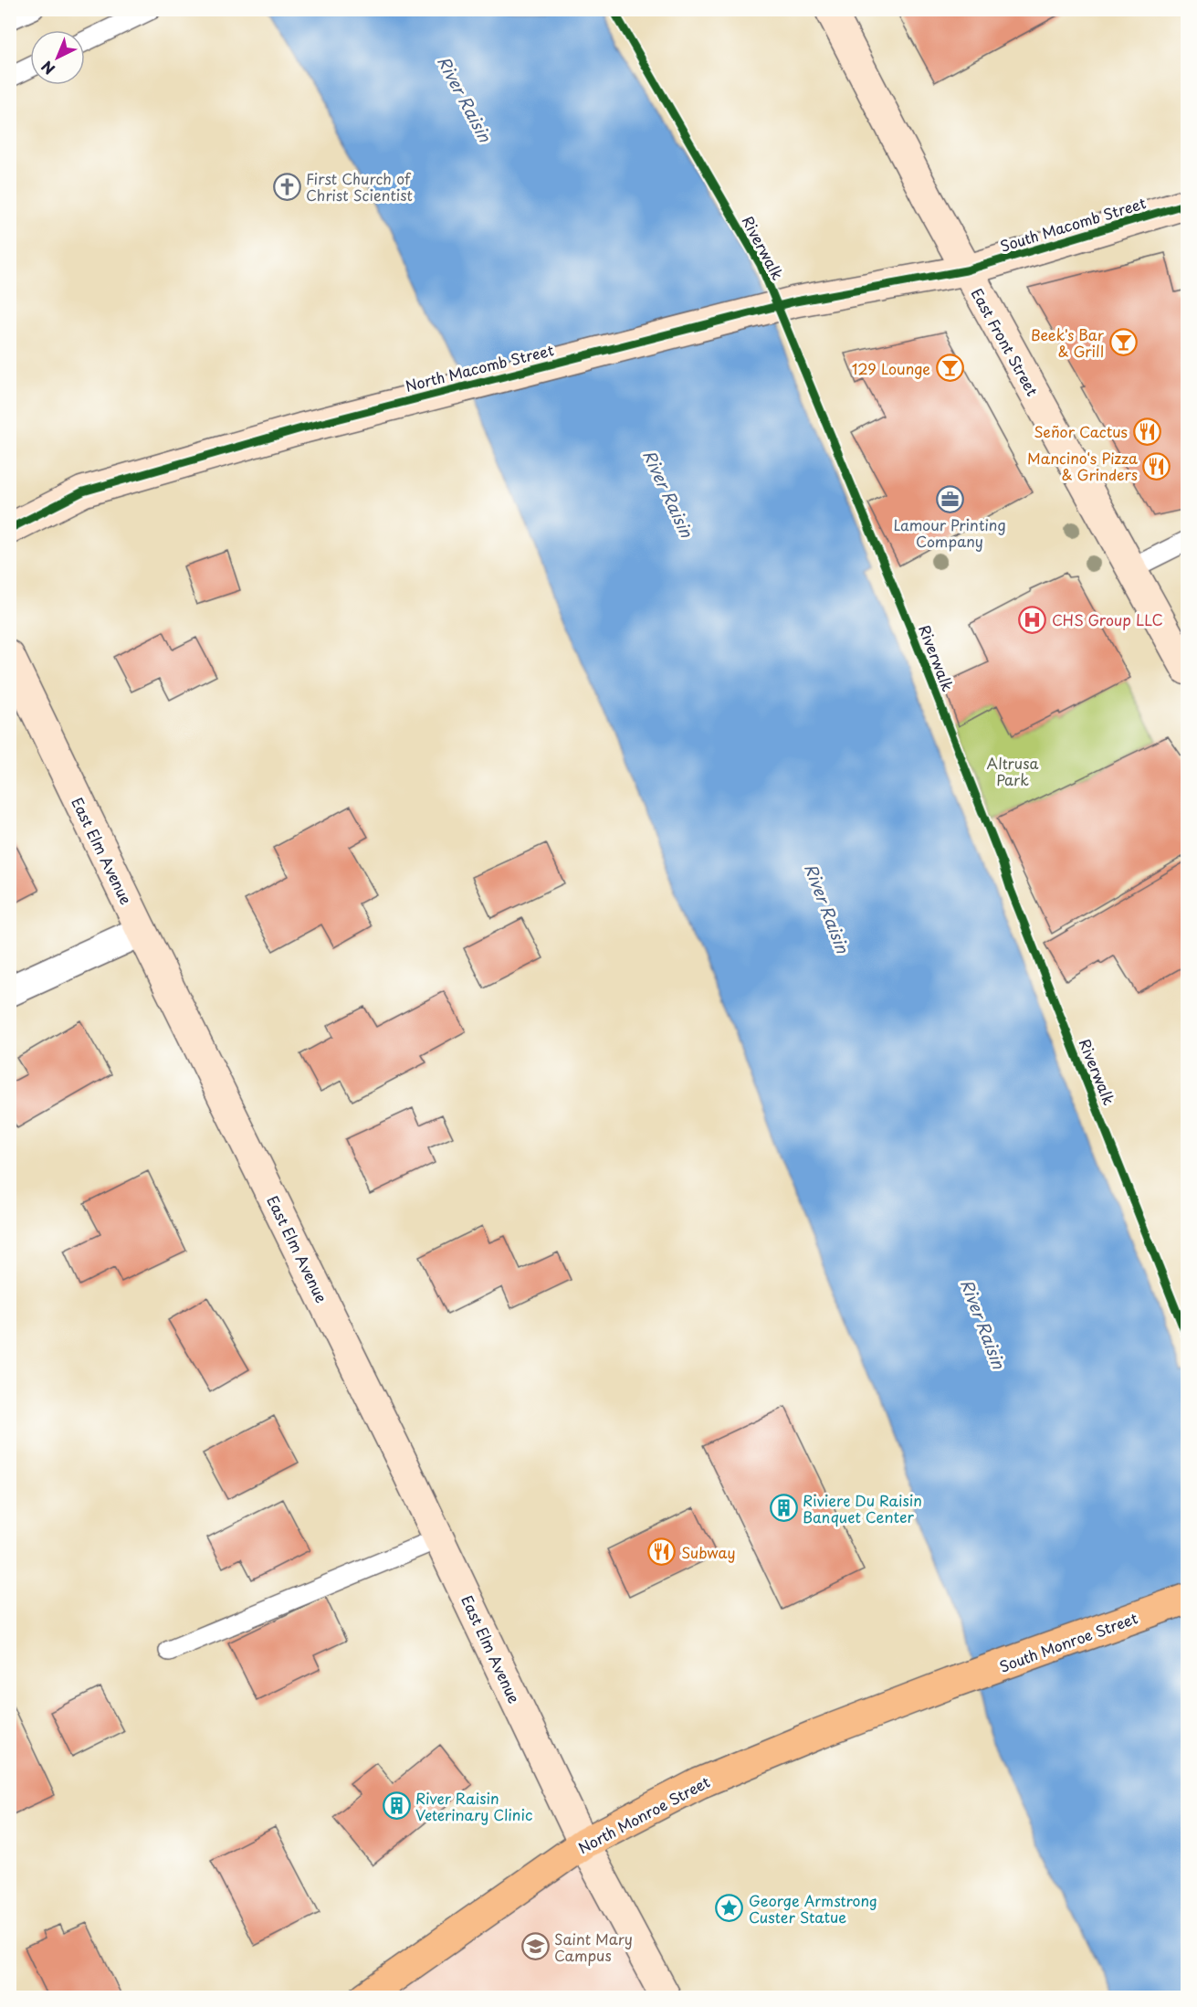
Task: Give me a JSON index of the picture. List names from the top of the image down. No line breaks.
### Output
{"streets":{"main road":["South Monroe Street","North Monroe Street"],"street":["South Macomb Street","East Front Street","North Macomb Street","East Elm Avenue"],"cycle path":["Riverwalk"]},"crossings":[["South Macomb Street","East Front Street"],["South Macomb Street","North Macomb Street"],["East Front Street","North Macomb Street"],["East Elm Avenue","North Monroe Street"],["South Monroe Street","North Monroe Street"]],"water":["River Raisin"],"parks":["Altrusa Park"],"places":{"church":["First Church of Christ Scientist"],"bar":["Beek's Bar & Grill","129 Lounge"],"restaurant":["Señor Cactus","Mancino's Pizza & Grinders","Subway"],"office":["Lamour Printing Company"],"hospital":["CHS Group LLC"],"building":["Riviere Du Raisin Banquet Center","River Raisin Veterinary Clinic"],"place":["George Armstrong Custer Statue"],"school or university":["Saint Mary Campus"]},"north":"bottom left"}
